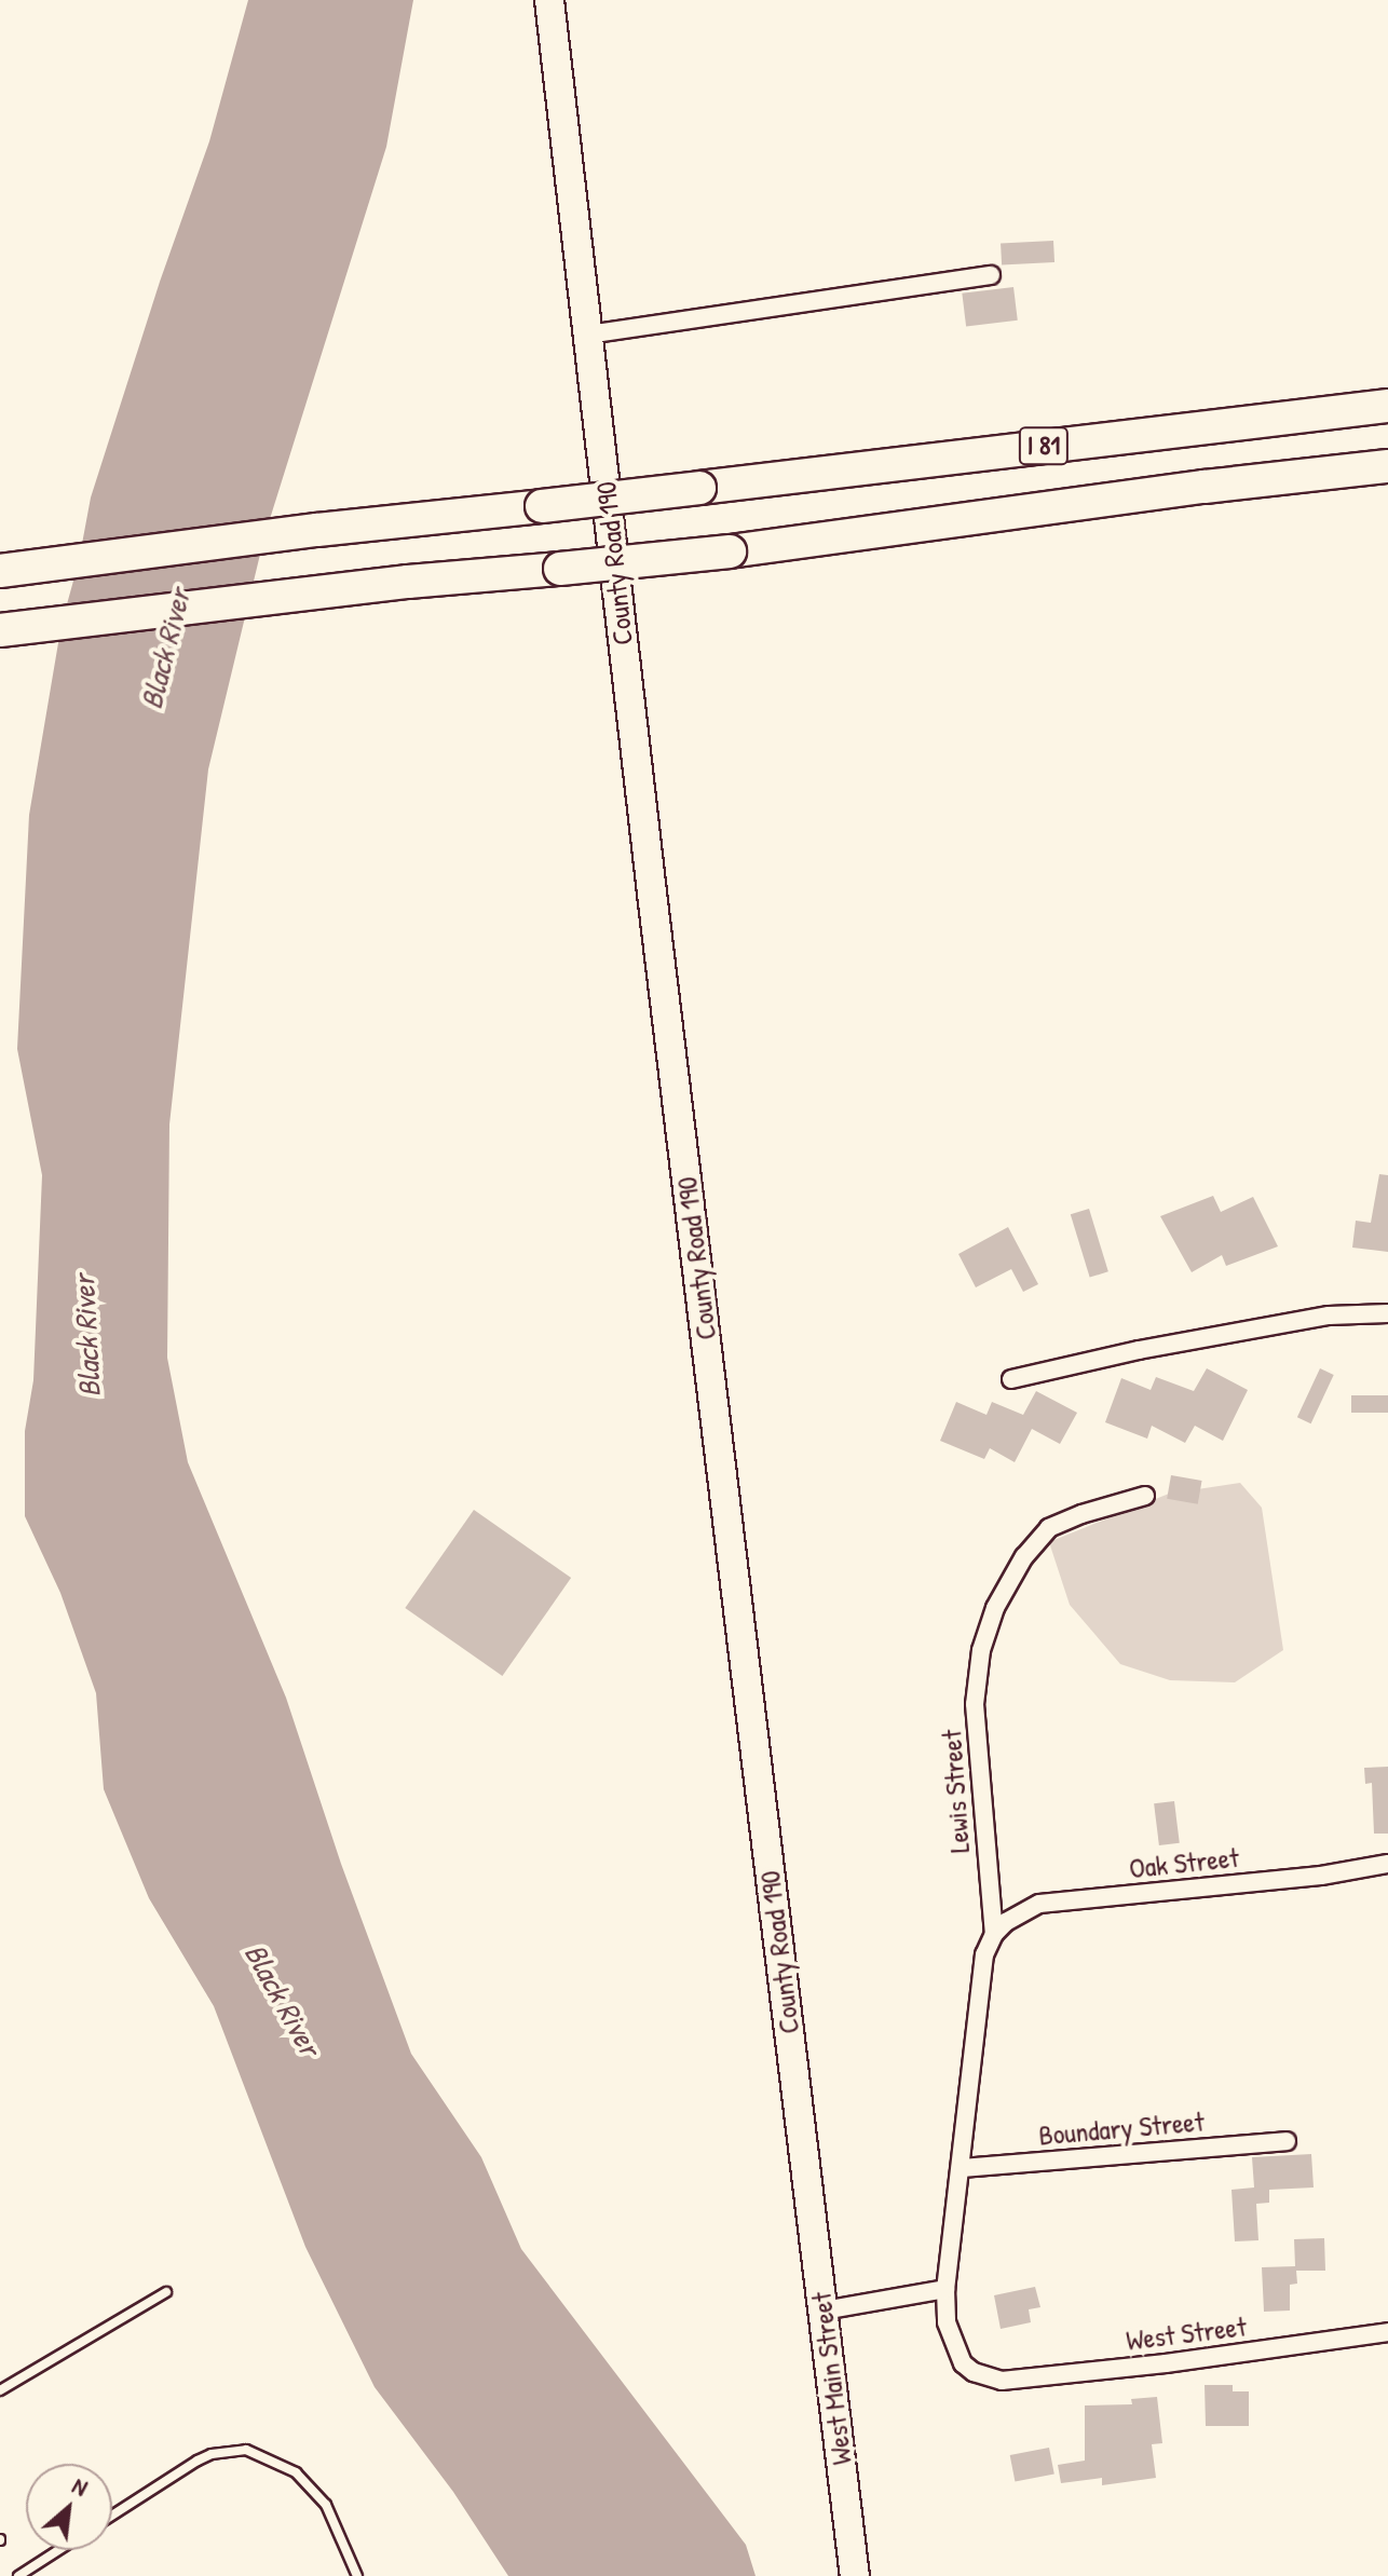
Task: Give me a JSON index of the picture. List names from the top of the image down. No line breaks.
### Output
{"streets":{"highway":["I 81"],"main road":["County Road 190","West Main Street"],"street":["Lewis Street","Oak Street","Boundary Street","West Street"]},"crossings":[["County Road 190","West Main Street"],["Lewis Street","Oak Street"],["Lewis Street","Boundary Street"],["Lewis Street","West Street"]],"water":["Black River"],"north":"top right"}
